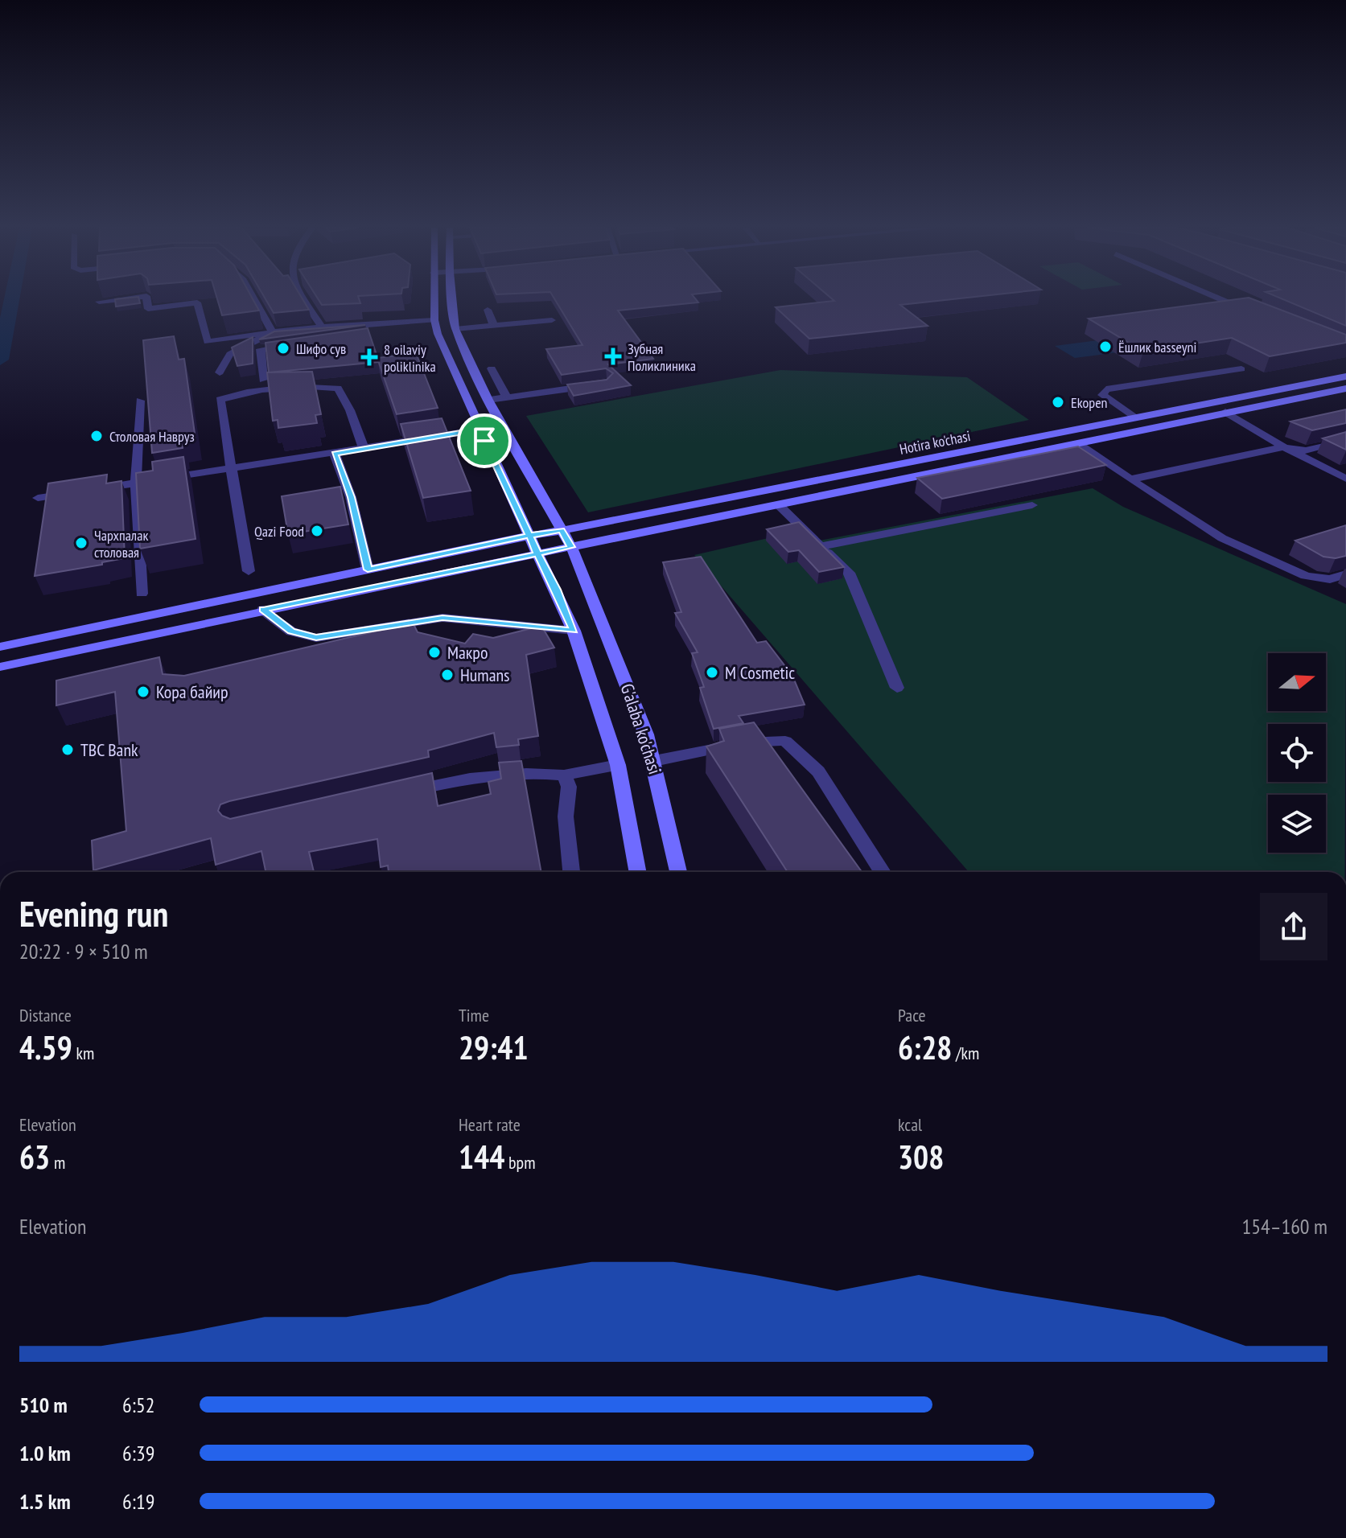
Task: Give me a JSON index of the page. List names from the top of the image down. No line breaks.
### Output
{"streets":{"main road":["Hotira ko'chasi","G'alaba ko'chasi"]},"crossings":[["Hotira ko'chasi","G'alaba ko'chasi"]],"places":{"other":["Ёшлик basseyni","Шифо сув","Ekopen","Столовая Навруз","Qazi Food","Чархпалак столовая","Макро","M Cosmetic","Humans","Кора байир","TBC Bank"],"health":["Зубная Поликлиника","8 oilaviy poliklinika"]},"north":"right","page":{"heading":["Evening run","20:22 · 9 × 510 m"],"stats":[["Distance","4.59 km"],["Time","29:41"],["Pace","6:28 /km"],["Elevation","63 m"],["Heart rate","144 bpm"],["kcal","308"]],"chart":["Elevation","154–160 m"],"list":[{"name":"510 m","note":"6:52"},{"name":"1.0 km","note":"6:39"},{"name":"1.5 km","note":"6:19"}]}}
